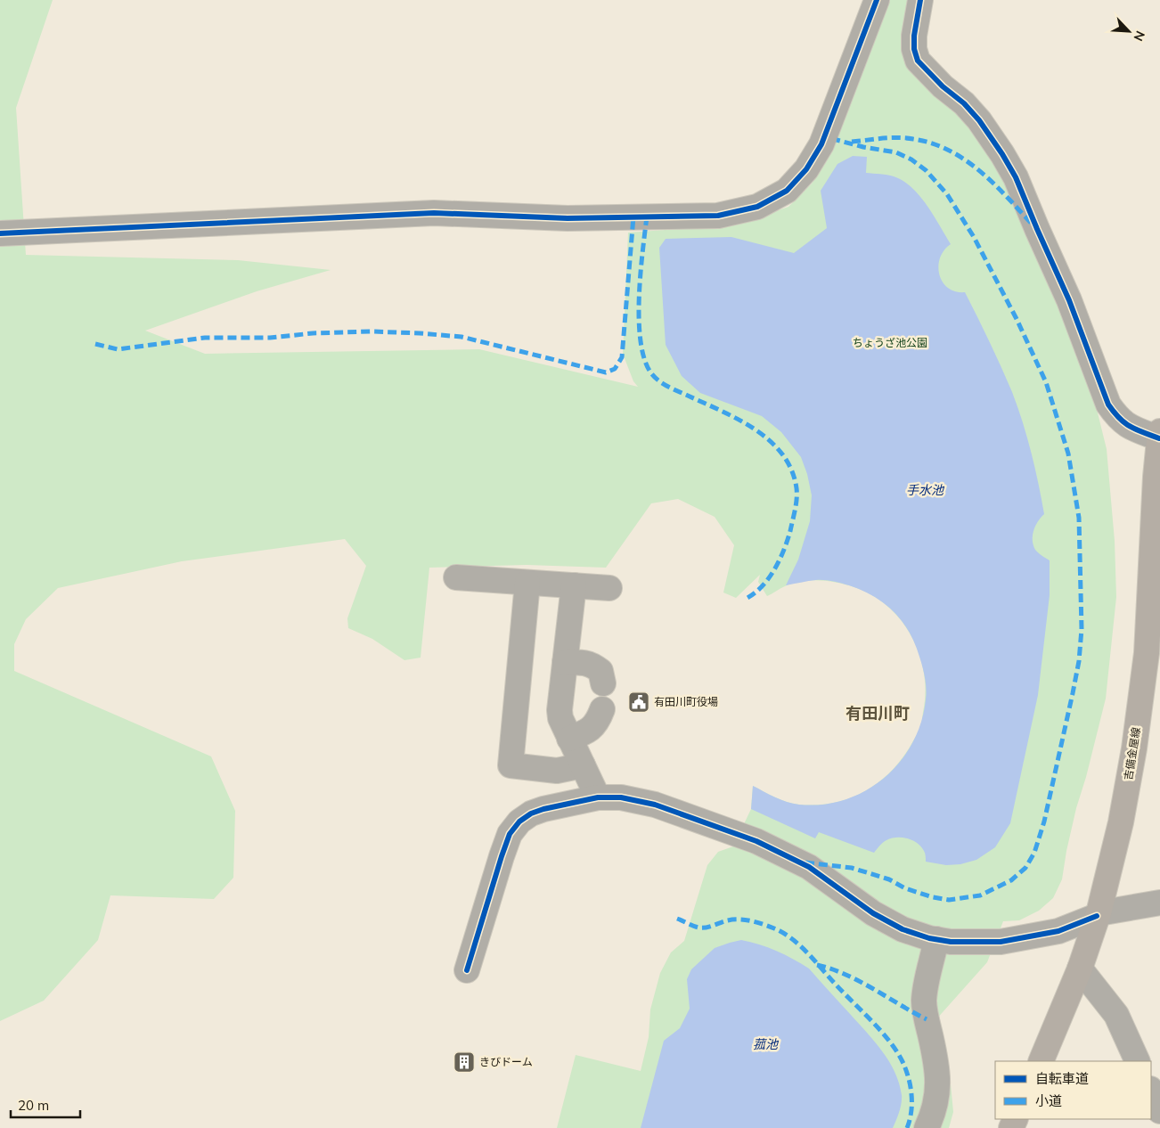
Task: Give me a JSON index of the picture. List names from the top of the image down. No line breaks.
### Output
{"streets":{"main road":["吉備金屋線"]},"districts":["有田川町"],"water":["手水池","菰池"],"parks":["ちょうざ池公園"],"places":{"public building":["有田川町役場"],"building":["きびドーム"]},"legend":["自転車道","小道"],"scale_bar":"20 m","north":"bottom right"}
